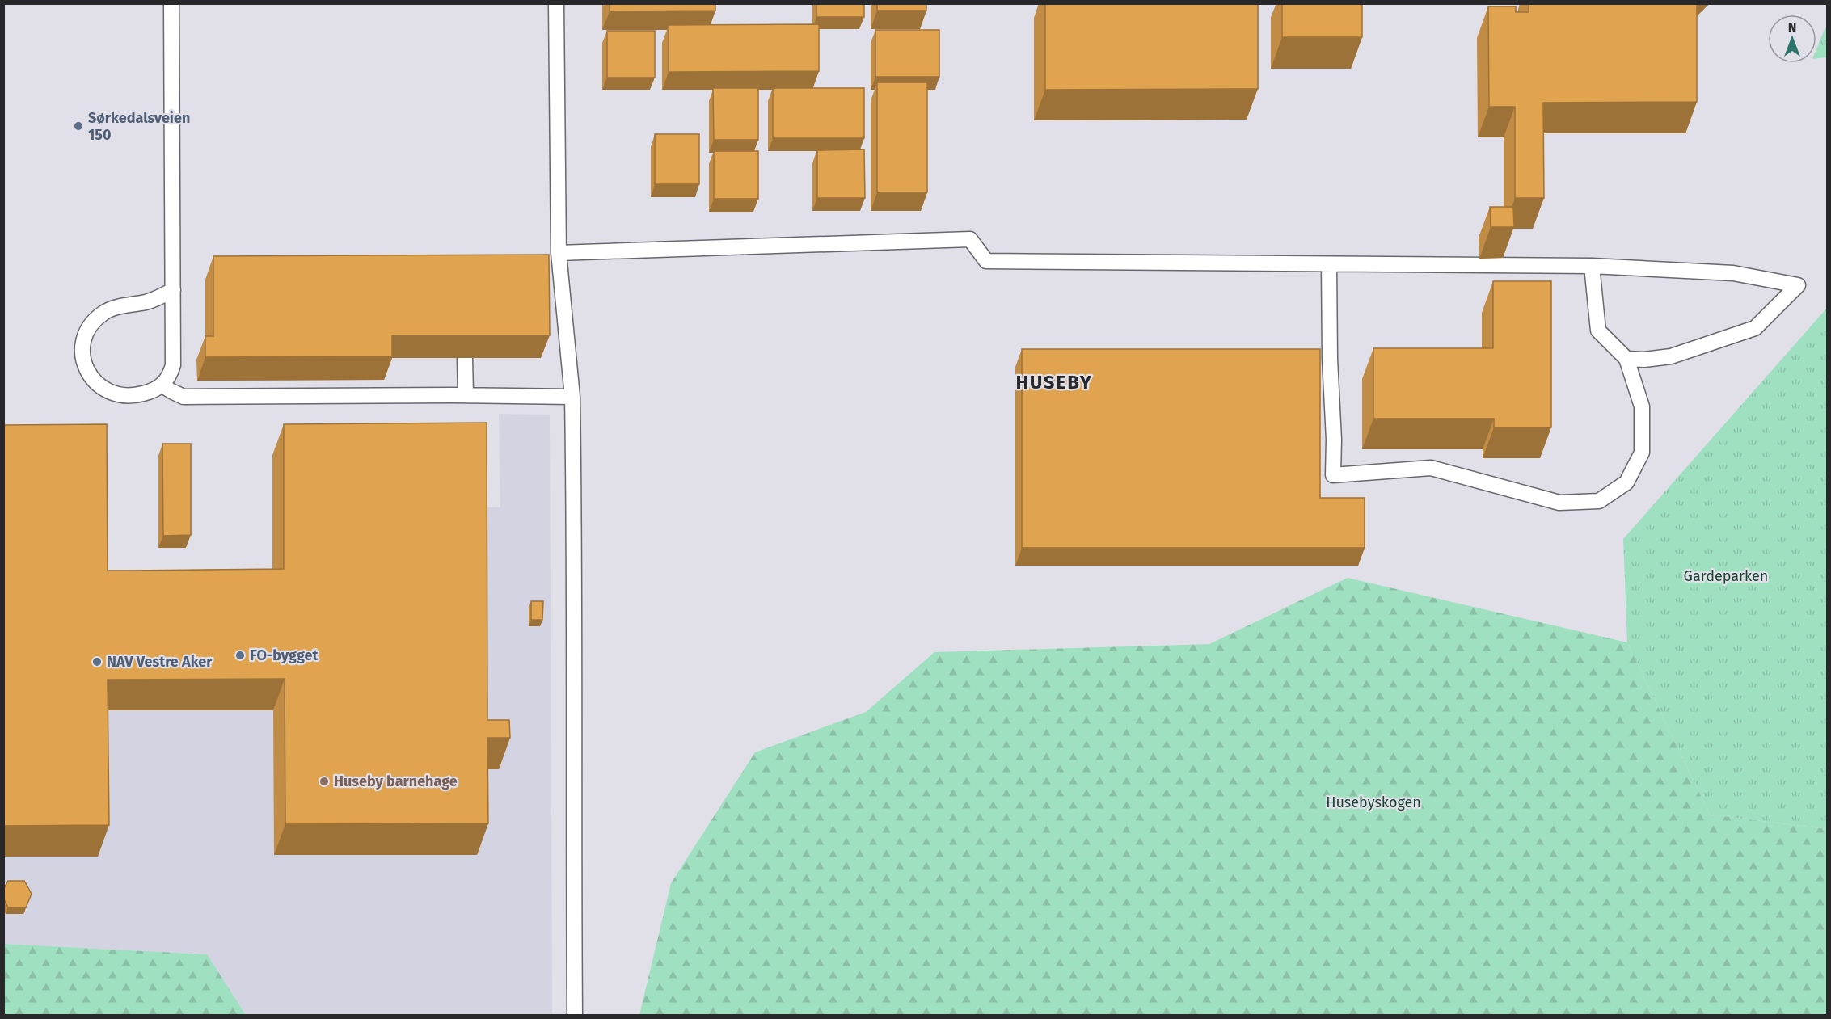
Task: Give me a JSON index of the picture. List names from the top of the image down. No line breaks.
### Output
{"districts":["HUSEBY"],"parks":["Gardeparken","Husebyskogen"],"places":["Sørkedalsveien 150","FO-bygget","NAV Vestre Aker","Huseby barnehage"],"north":"top"}
